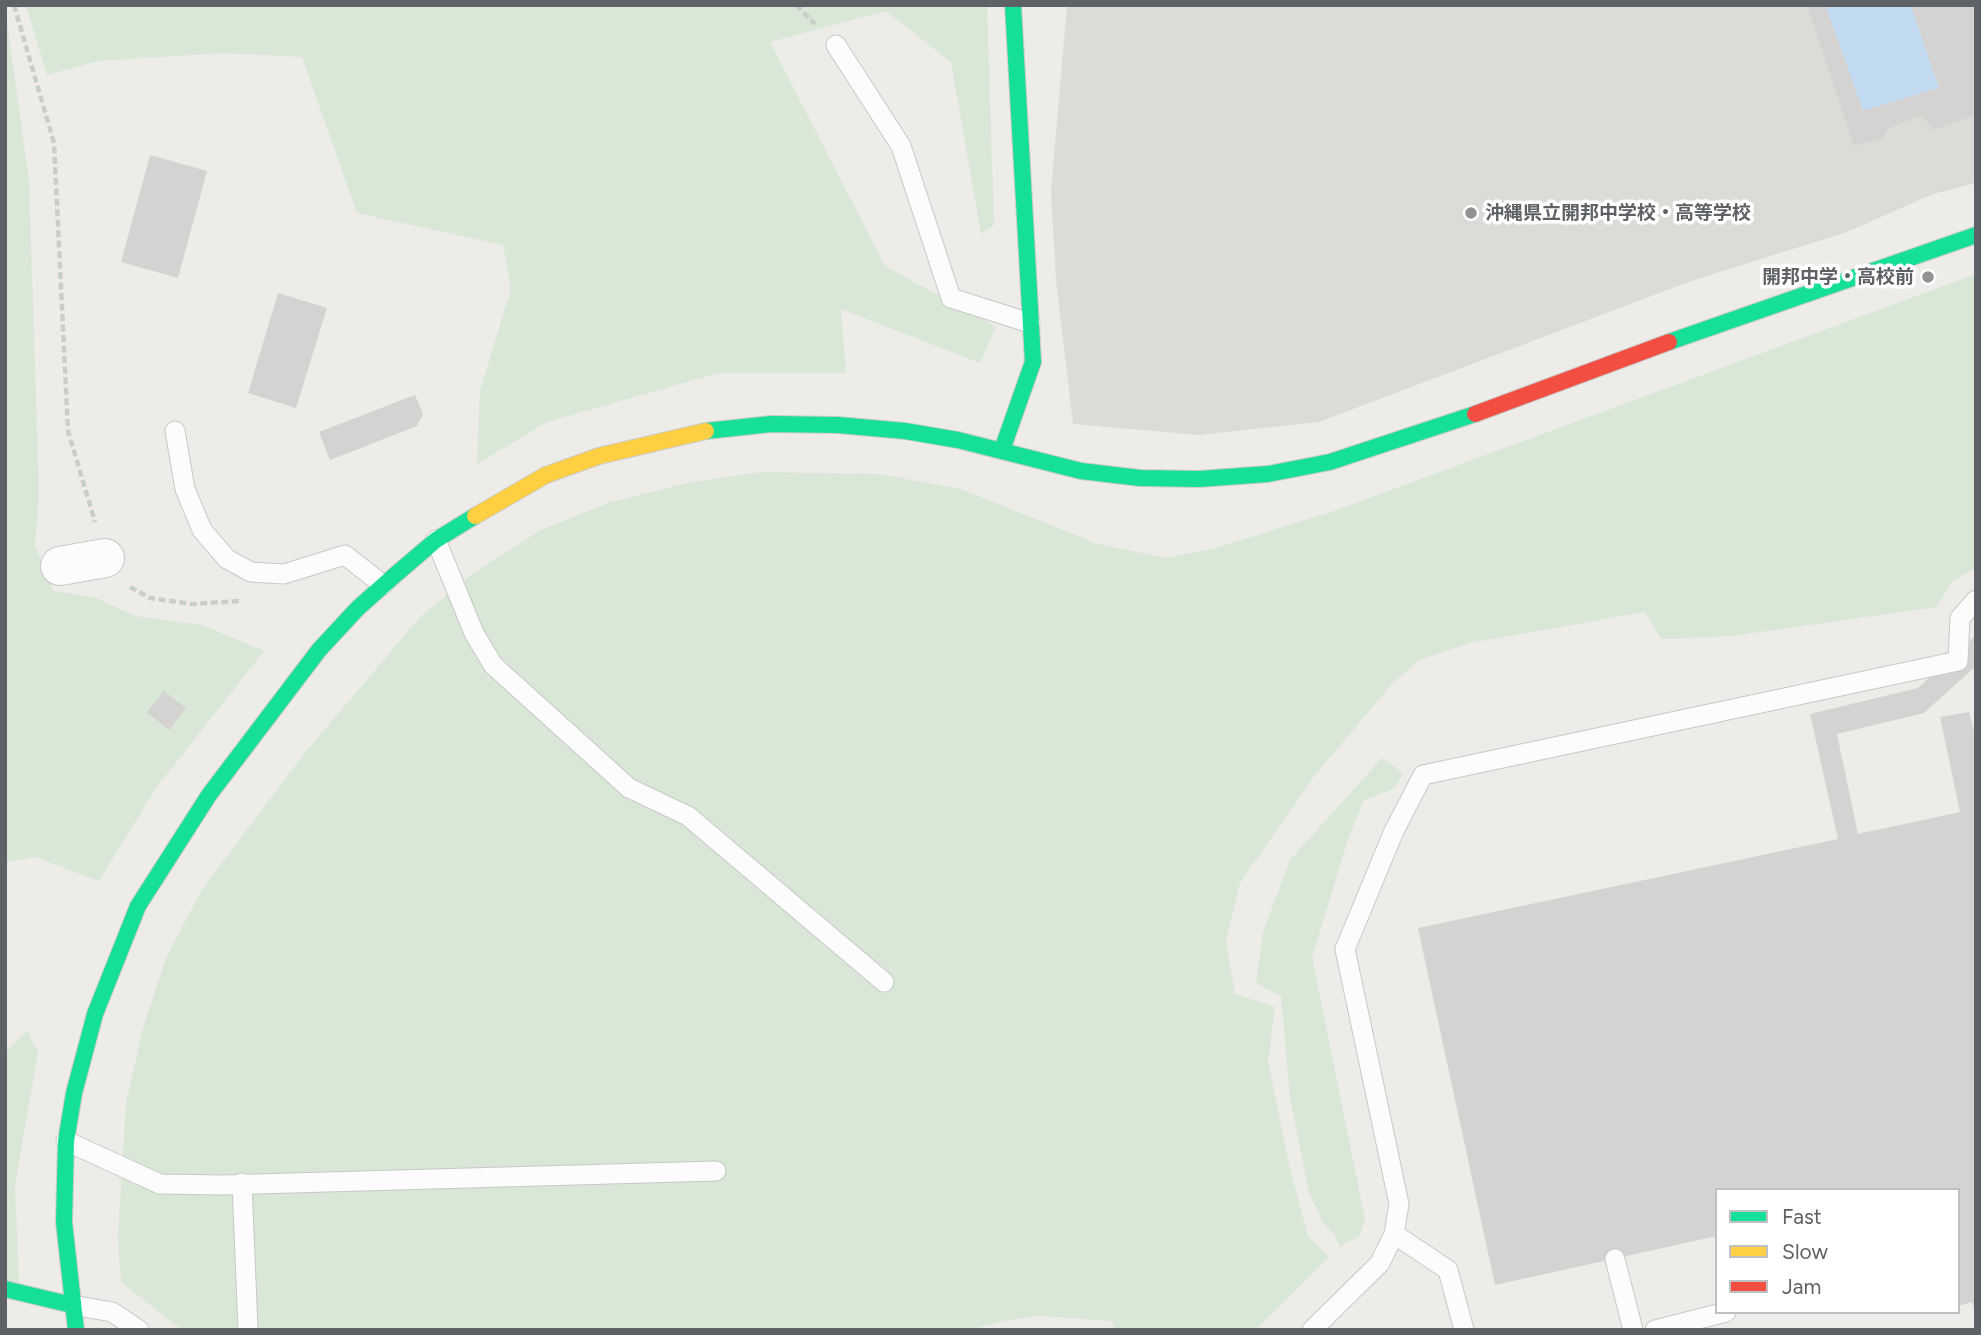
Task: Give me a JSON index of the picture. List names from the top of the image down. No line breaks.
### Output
{"places":["沖縄県立開邦中学校・高等学校","開邦中学・高校前"],"legend":["Fast","Slow","Jam"]}
